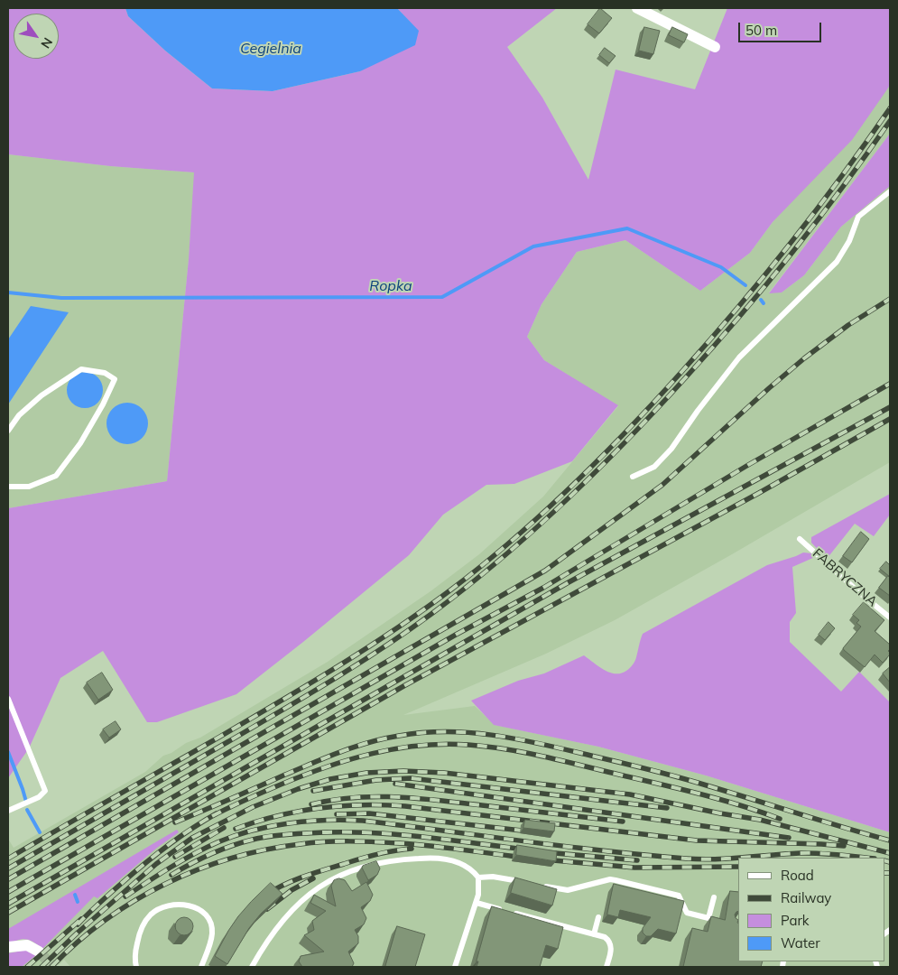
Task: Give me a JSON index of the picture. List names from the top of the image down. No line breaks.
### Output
{"streets":{"lane":["FABRYCZNA"]},"water":["Cegielnia","Ropka"],"legend":["Road","Railway","Park","Water"],"scale_bar":"50 m","north":"bottom right"}
